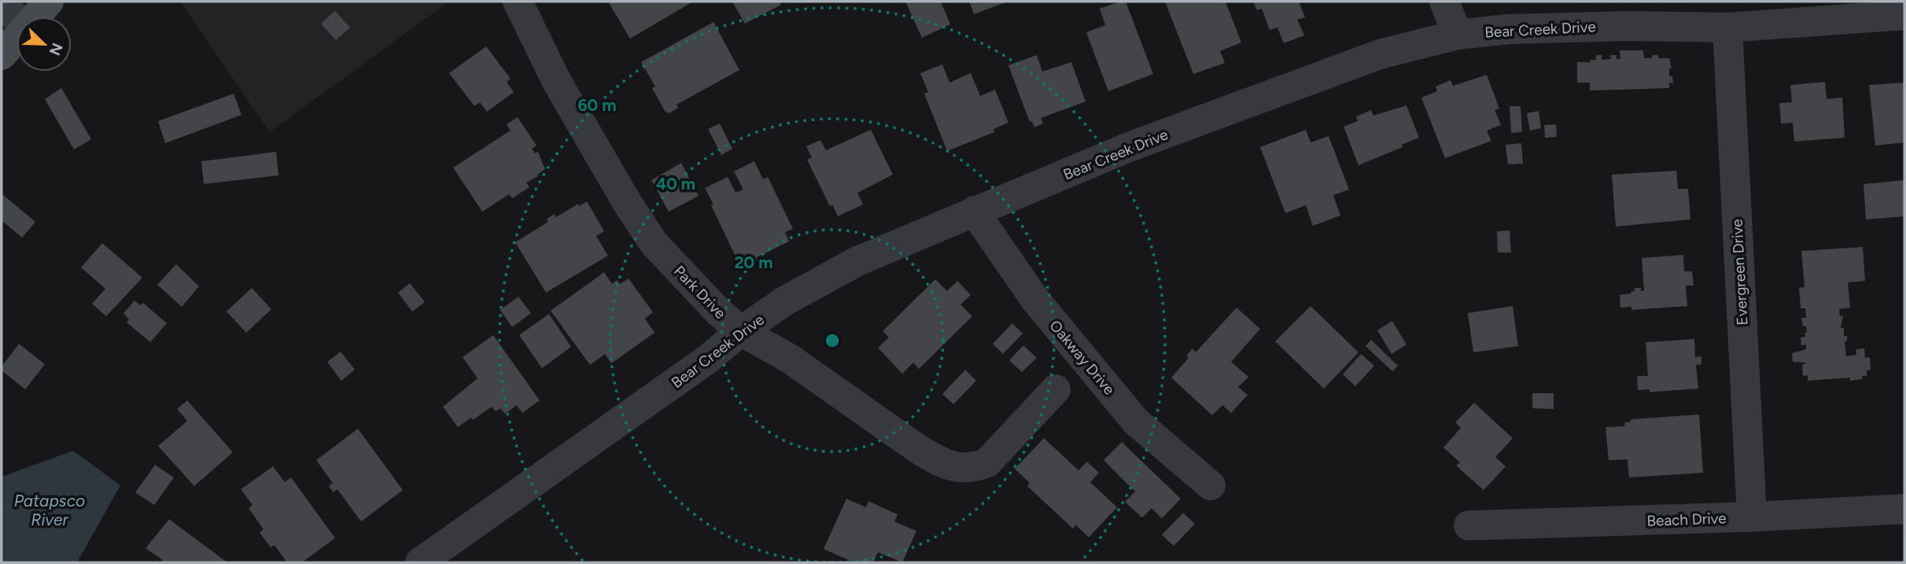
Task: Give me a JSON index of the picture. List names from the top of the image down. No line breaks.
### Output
{"streets":{"street":["Bear Creek Drive","Evergreen Drive","Park Drive","Oakway Drive","Beach Drive"]},"crossings":[["Bear Creek Drive","Evergreen Drive"],["Bear Creek Drive","Park Drive"],["Bear Creek Drive","Oakway Drive"],["Evergreen Drive","Beach Drive"]],"water":["Patapsco River"],"north":"bottom right","rings":["60 m","40 m","20 m"]}
